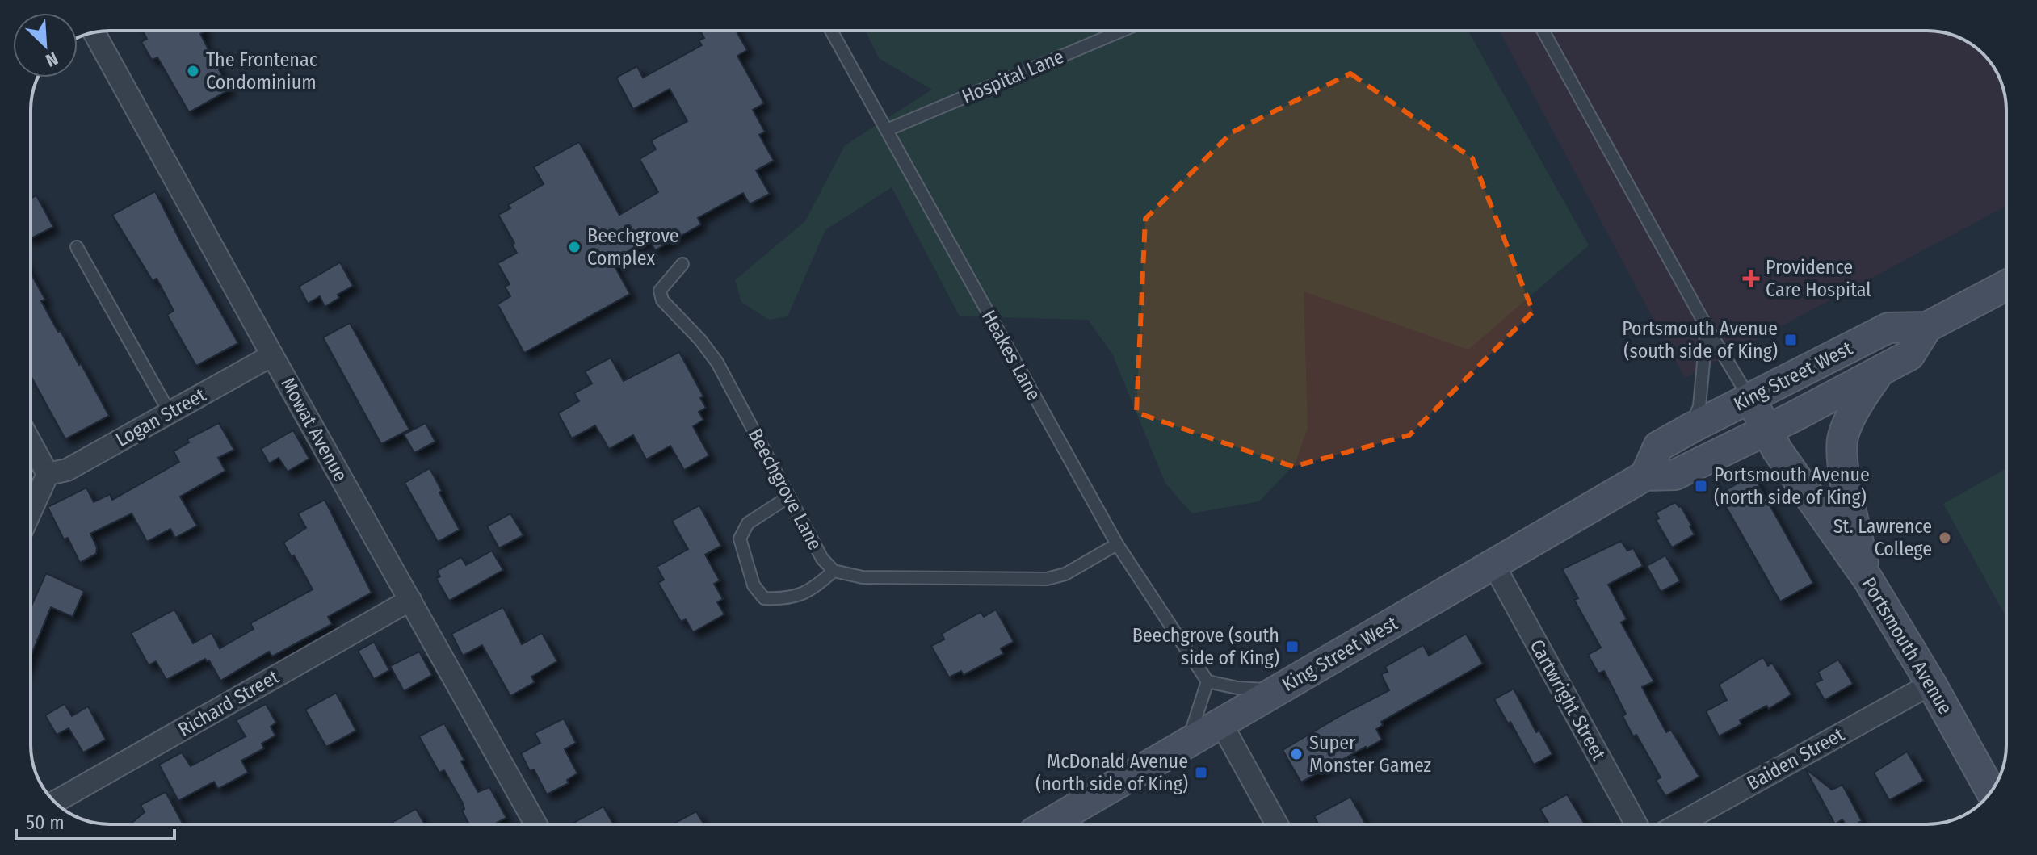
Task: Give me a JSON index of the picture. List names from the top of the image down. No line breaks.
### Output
{"streets":{"main road":["King Street West","Portsmouth Avenue"],"street":["Logan Street","Mowat Avenue","Cartwright Street","Richard Street","Baiden Street"],"lane":["Hospital Lane","Heakes Lane","Beechgrove Lane"]},"crossings":[["Hospital Lane","Heakes Lane"],["Heakes Lane","Beechgrove Lane"],["King Street West","Portsmouth Avenue"],["King Street West","Cartwright Street"],["Logan Street","Mowat Avenue"],["Mowat Avenue","Richard Street"],["Portsmouth Avenue","Baiden Street"]],"places":{"other":["The Frontenac Condominium","Beechgrove Complex","St. Lawrence College","Super Monster Gamez"],"health":["Providence Care Hospital"],"transit":["Portsmouth Avenue (south side of King)","Portsmouth Avenue (north side of King)","Beechgrove (south side of King)","McDonald Avenue (north side of King)"]},"scale_bar":"50 m","north":"bottom right"}
